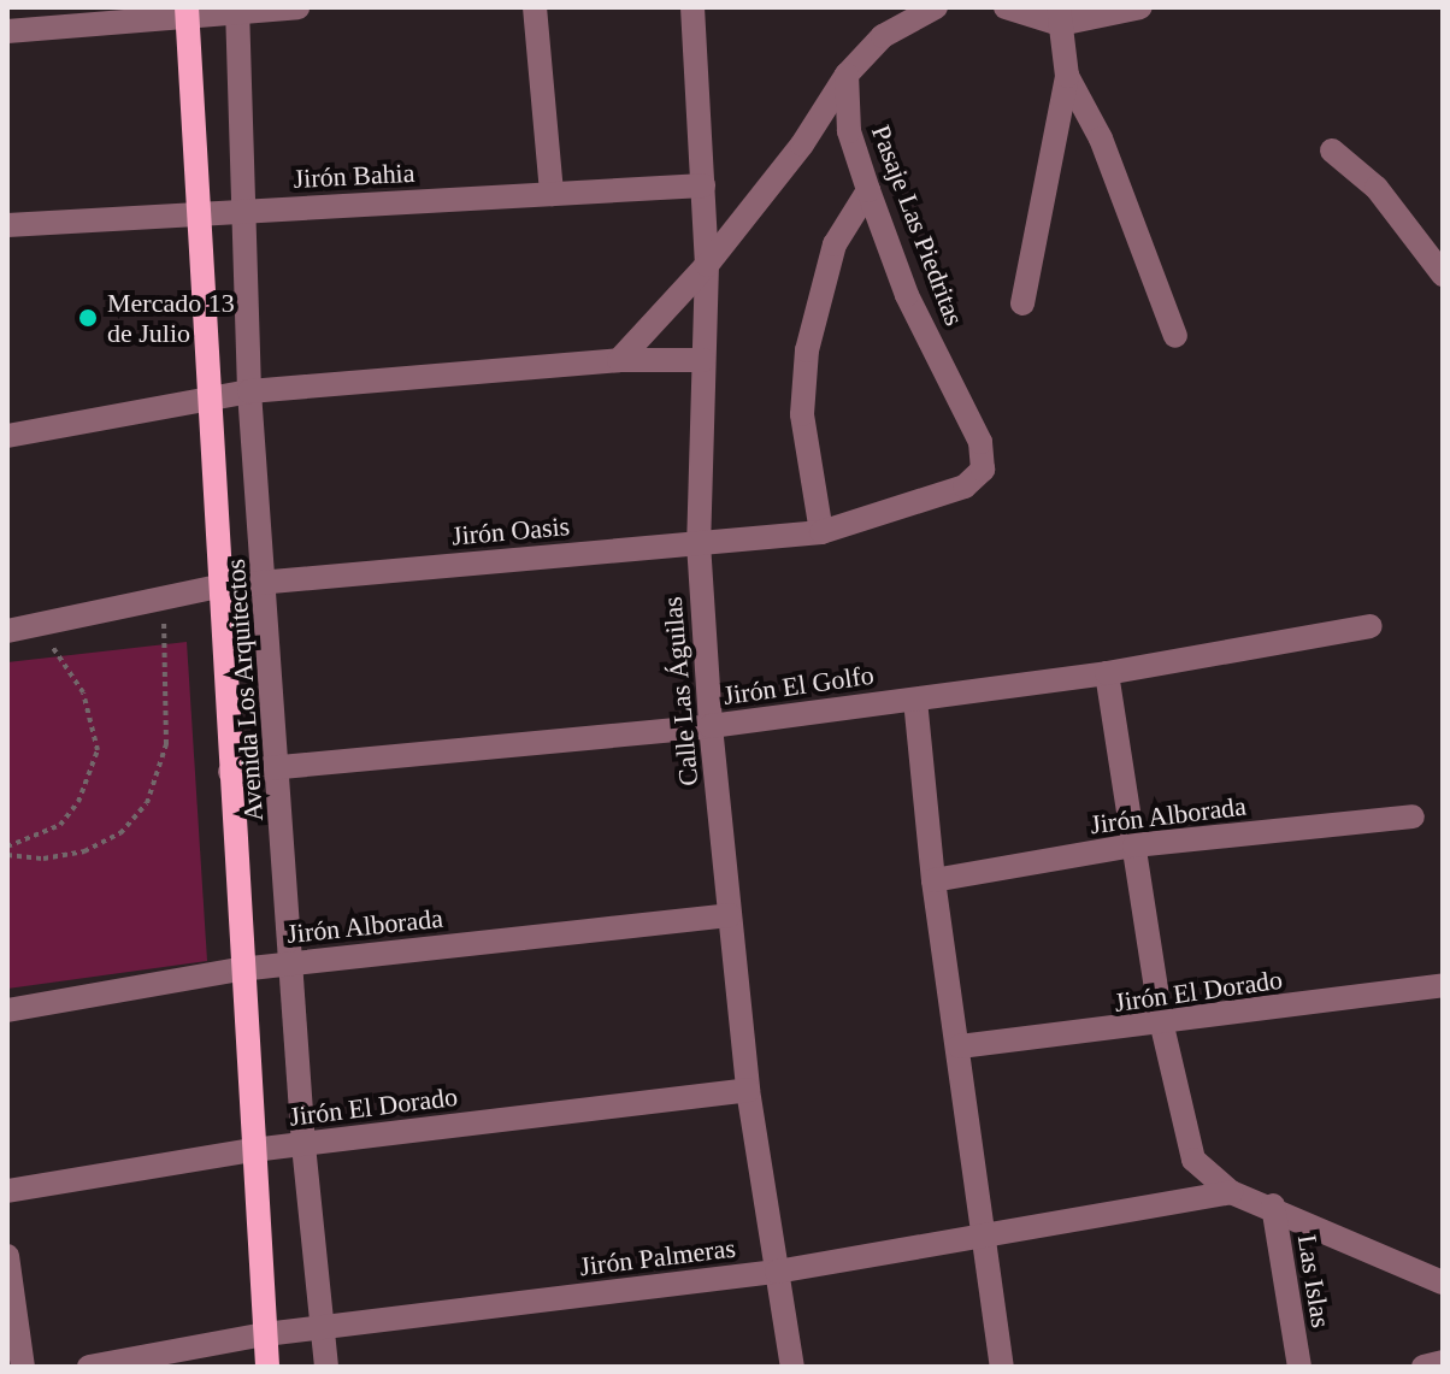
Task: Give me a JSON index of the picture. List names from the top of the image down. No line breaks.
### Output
{"streets":{"main road":["Avenida Los Arquitectos"],"street":["Jirón Bahia","Pasaje Las Piedritas","Jirón Oasis","Jirón El Golfo","Calle Las Águilas","Jirón Alborada","Jirón El Dorado","Jirón Palmeras","Las Islas"]},"crossings":[["Jirón Bahia","Avenida Los Arquitectos"],["Jirón Bahia","Calle Las Águilas"],["Pasaje Las Piedritas","Jirón Oasis"],["Jirón Oasis","Avenida Los Arquitectos"],["Jirón Oasis","Calle Las Águilas"],["Jirón El Golfo","Avenida Los Arquitectos"],["Jirón El Golfo","Calle Las Águilas"],["Avenida Los Arquitectos","Jirón Alborada"],["Avenida Los Arquitectos","Jirón El Dorado"],["Avenida Los Arquitectos","Jirón Palmeras"],["Calle Las Águilas","Jirón Alborada"],["Calle Las Águilas","Jirón El Dorado"],["Calle Las Águilas","Jirón Palmeras"]],"places":["Mercado 13 de Julio"]}
